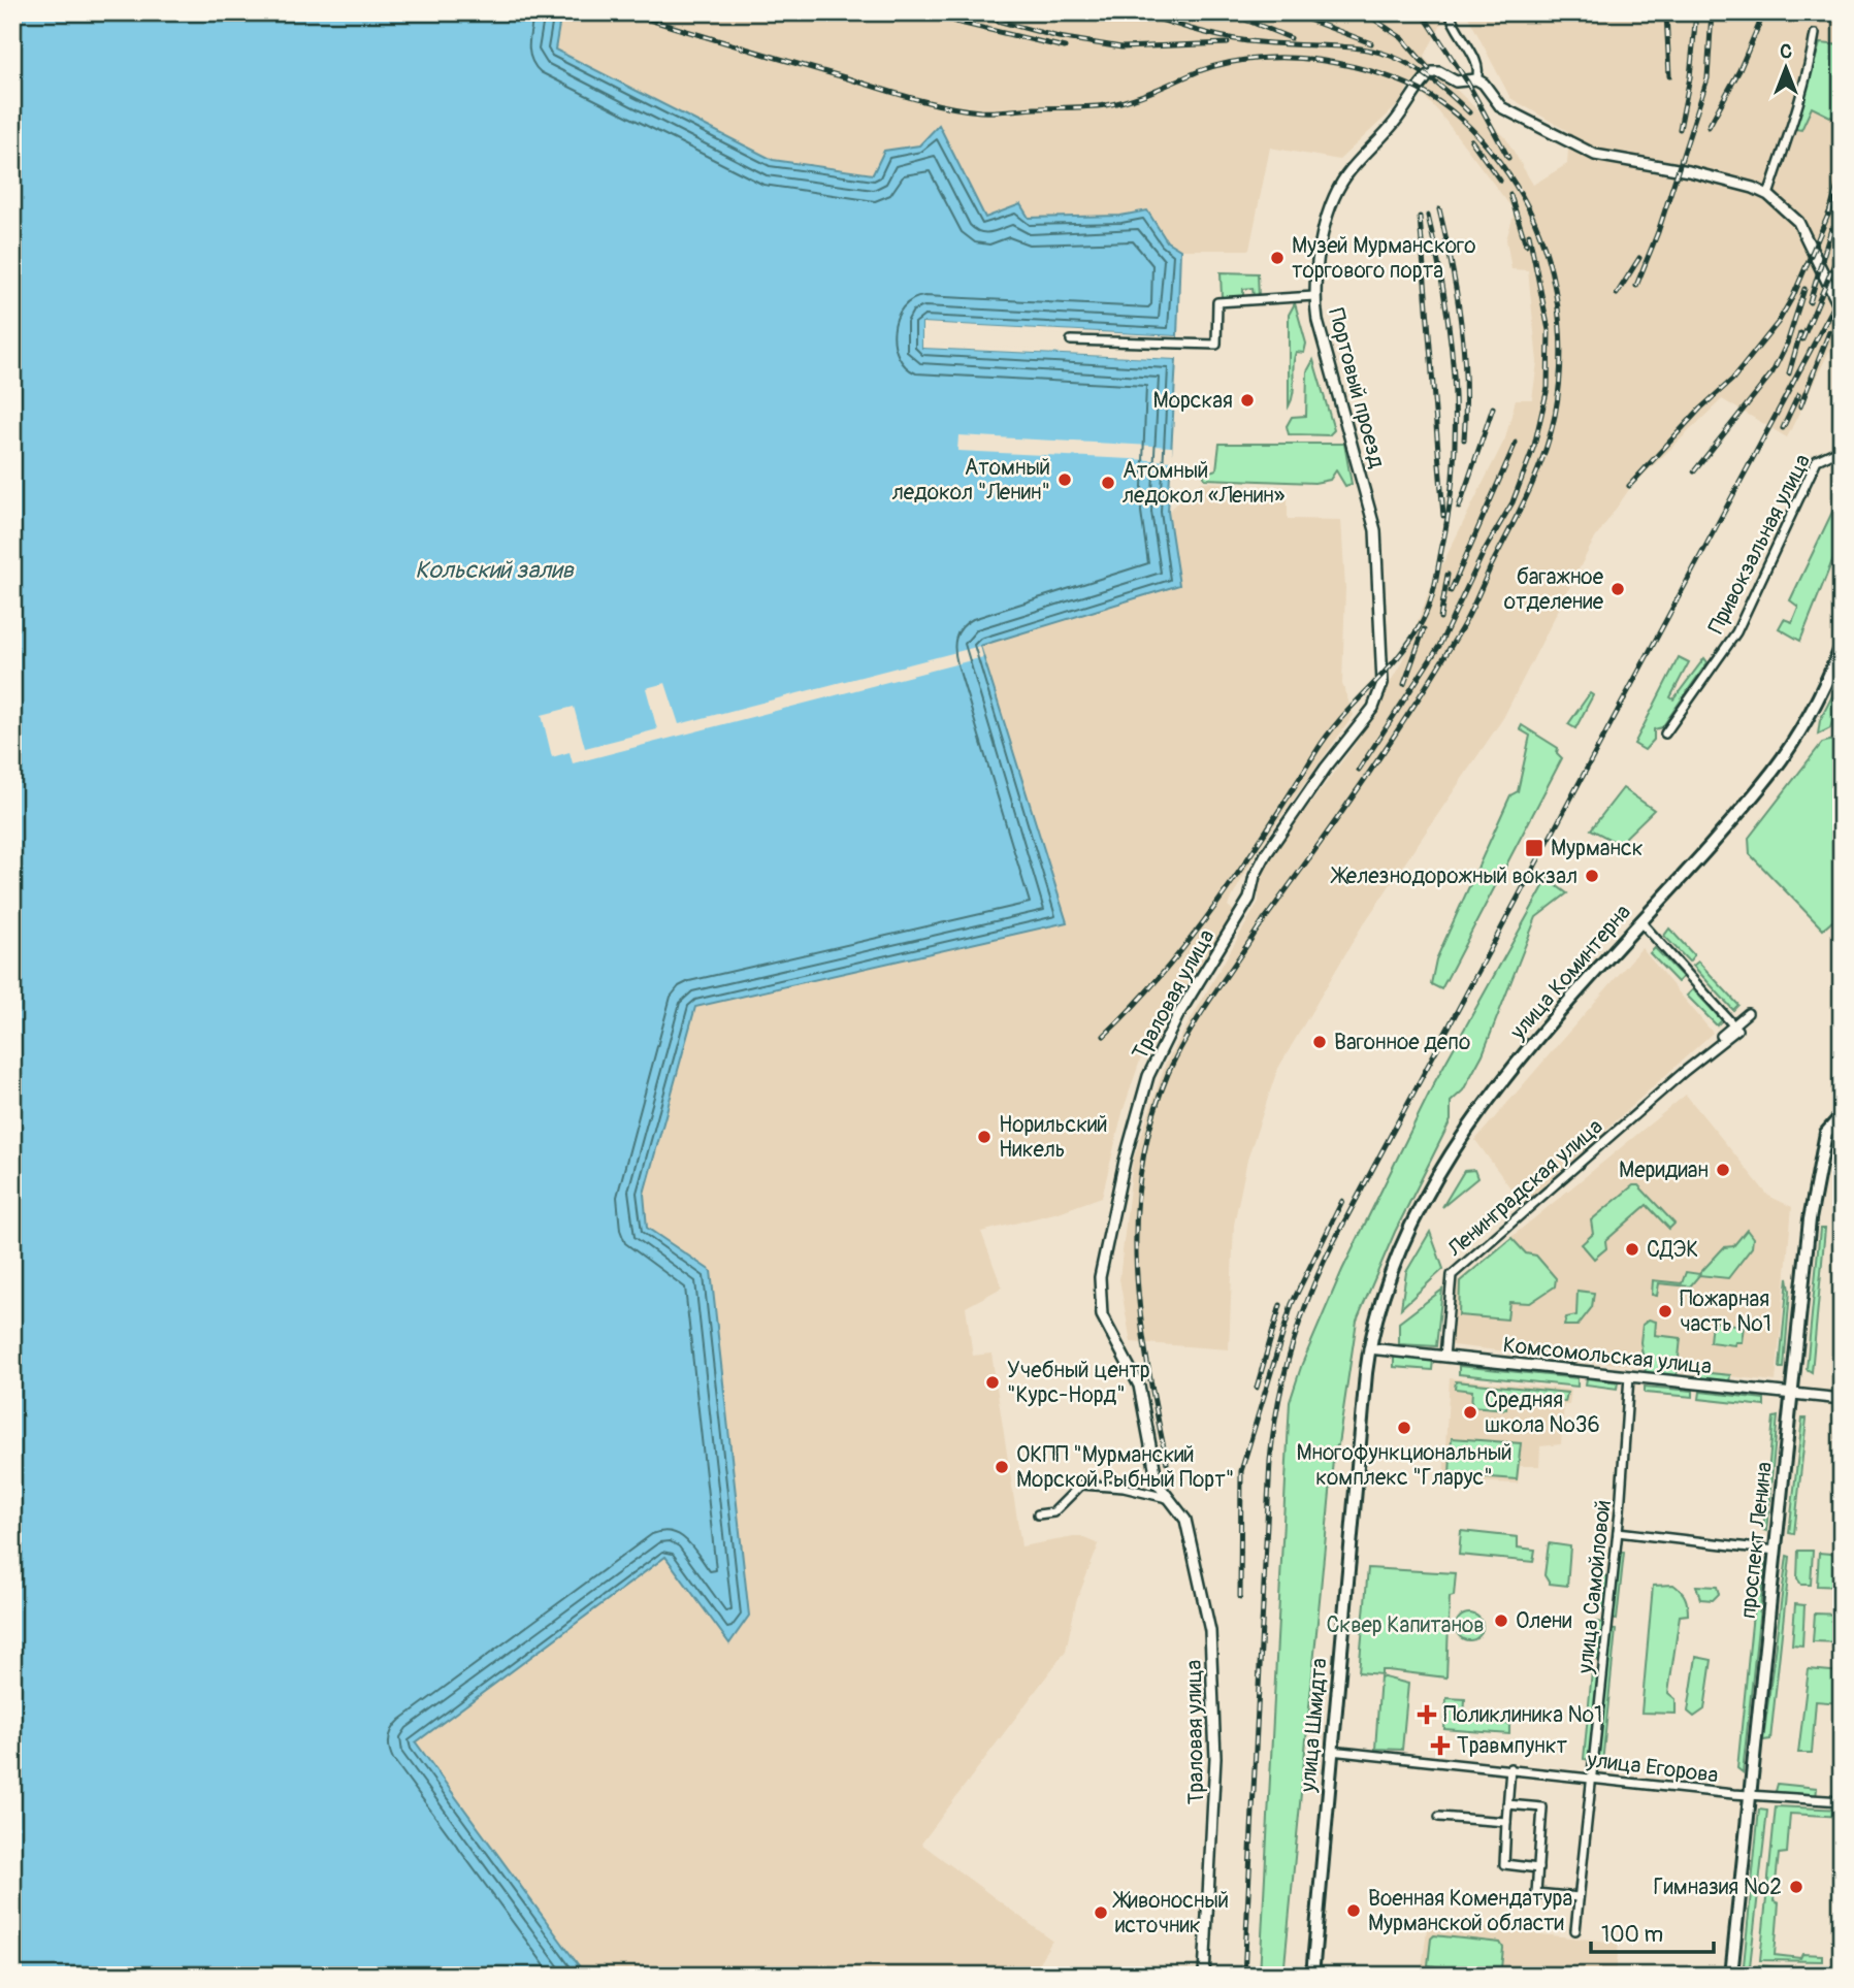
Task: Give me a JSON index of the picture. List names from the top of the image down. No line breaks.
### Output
{"streets":{"main road":["улица Коминтерна","проспект Ленина","улица Шмидта"],"street":["Портовый проезд","Привокзальная улица","Траловая улица","Ленинградская улица","Комсомольская улица","улица Самойловой","улица Егорова"]},"crossings":[["Портовый проезд","Траловая улица"],["улица Коминтерна","Комсомольская улица"],["улица Коминтерна","улица Шмидта"],["Ленинградская улица","Комсомольская улица"],["Комсомольская улица","проспект Ленина"],["Комсомольская улица","улица Самойловой"],["Комсомольская улица","улица Шмидта"],["проспект Ленина","улица Егорова"],["улица Самойловой","улица Егорова"],["улица Шмидта","улица Егорова"]],"water":["Кольский залив"],"parks":["Сквер Капитанов"],"places":{"other":["Музей Мурманского торгового порта","Морская","Атомный ледокол \"Ленин\"","Атомный ледокол «Ленин»","багажное отделение","Железнодорожный вокзал","Вагонное депо","Норильский Никель","Меридиан","СДЭК","Пожарная часть №1","Учебный центр \"Курс-Норд\"","Средняя школа №36","Многофункциональный комплекс \"Гларус\"","ОКПП \"Мурманский Морской Рыбный Порт\"","Олени","Гимназия №2","Военная Комендатура Мурманской области","Живоносный источник"],"transit":["Мурманск"],"health":["Поликлиника №1","Травмпункт"]},"scale_bar":"100 m","north":"top"}
